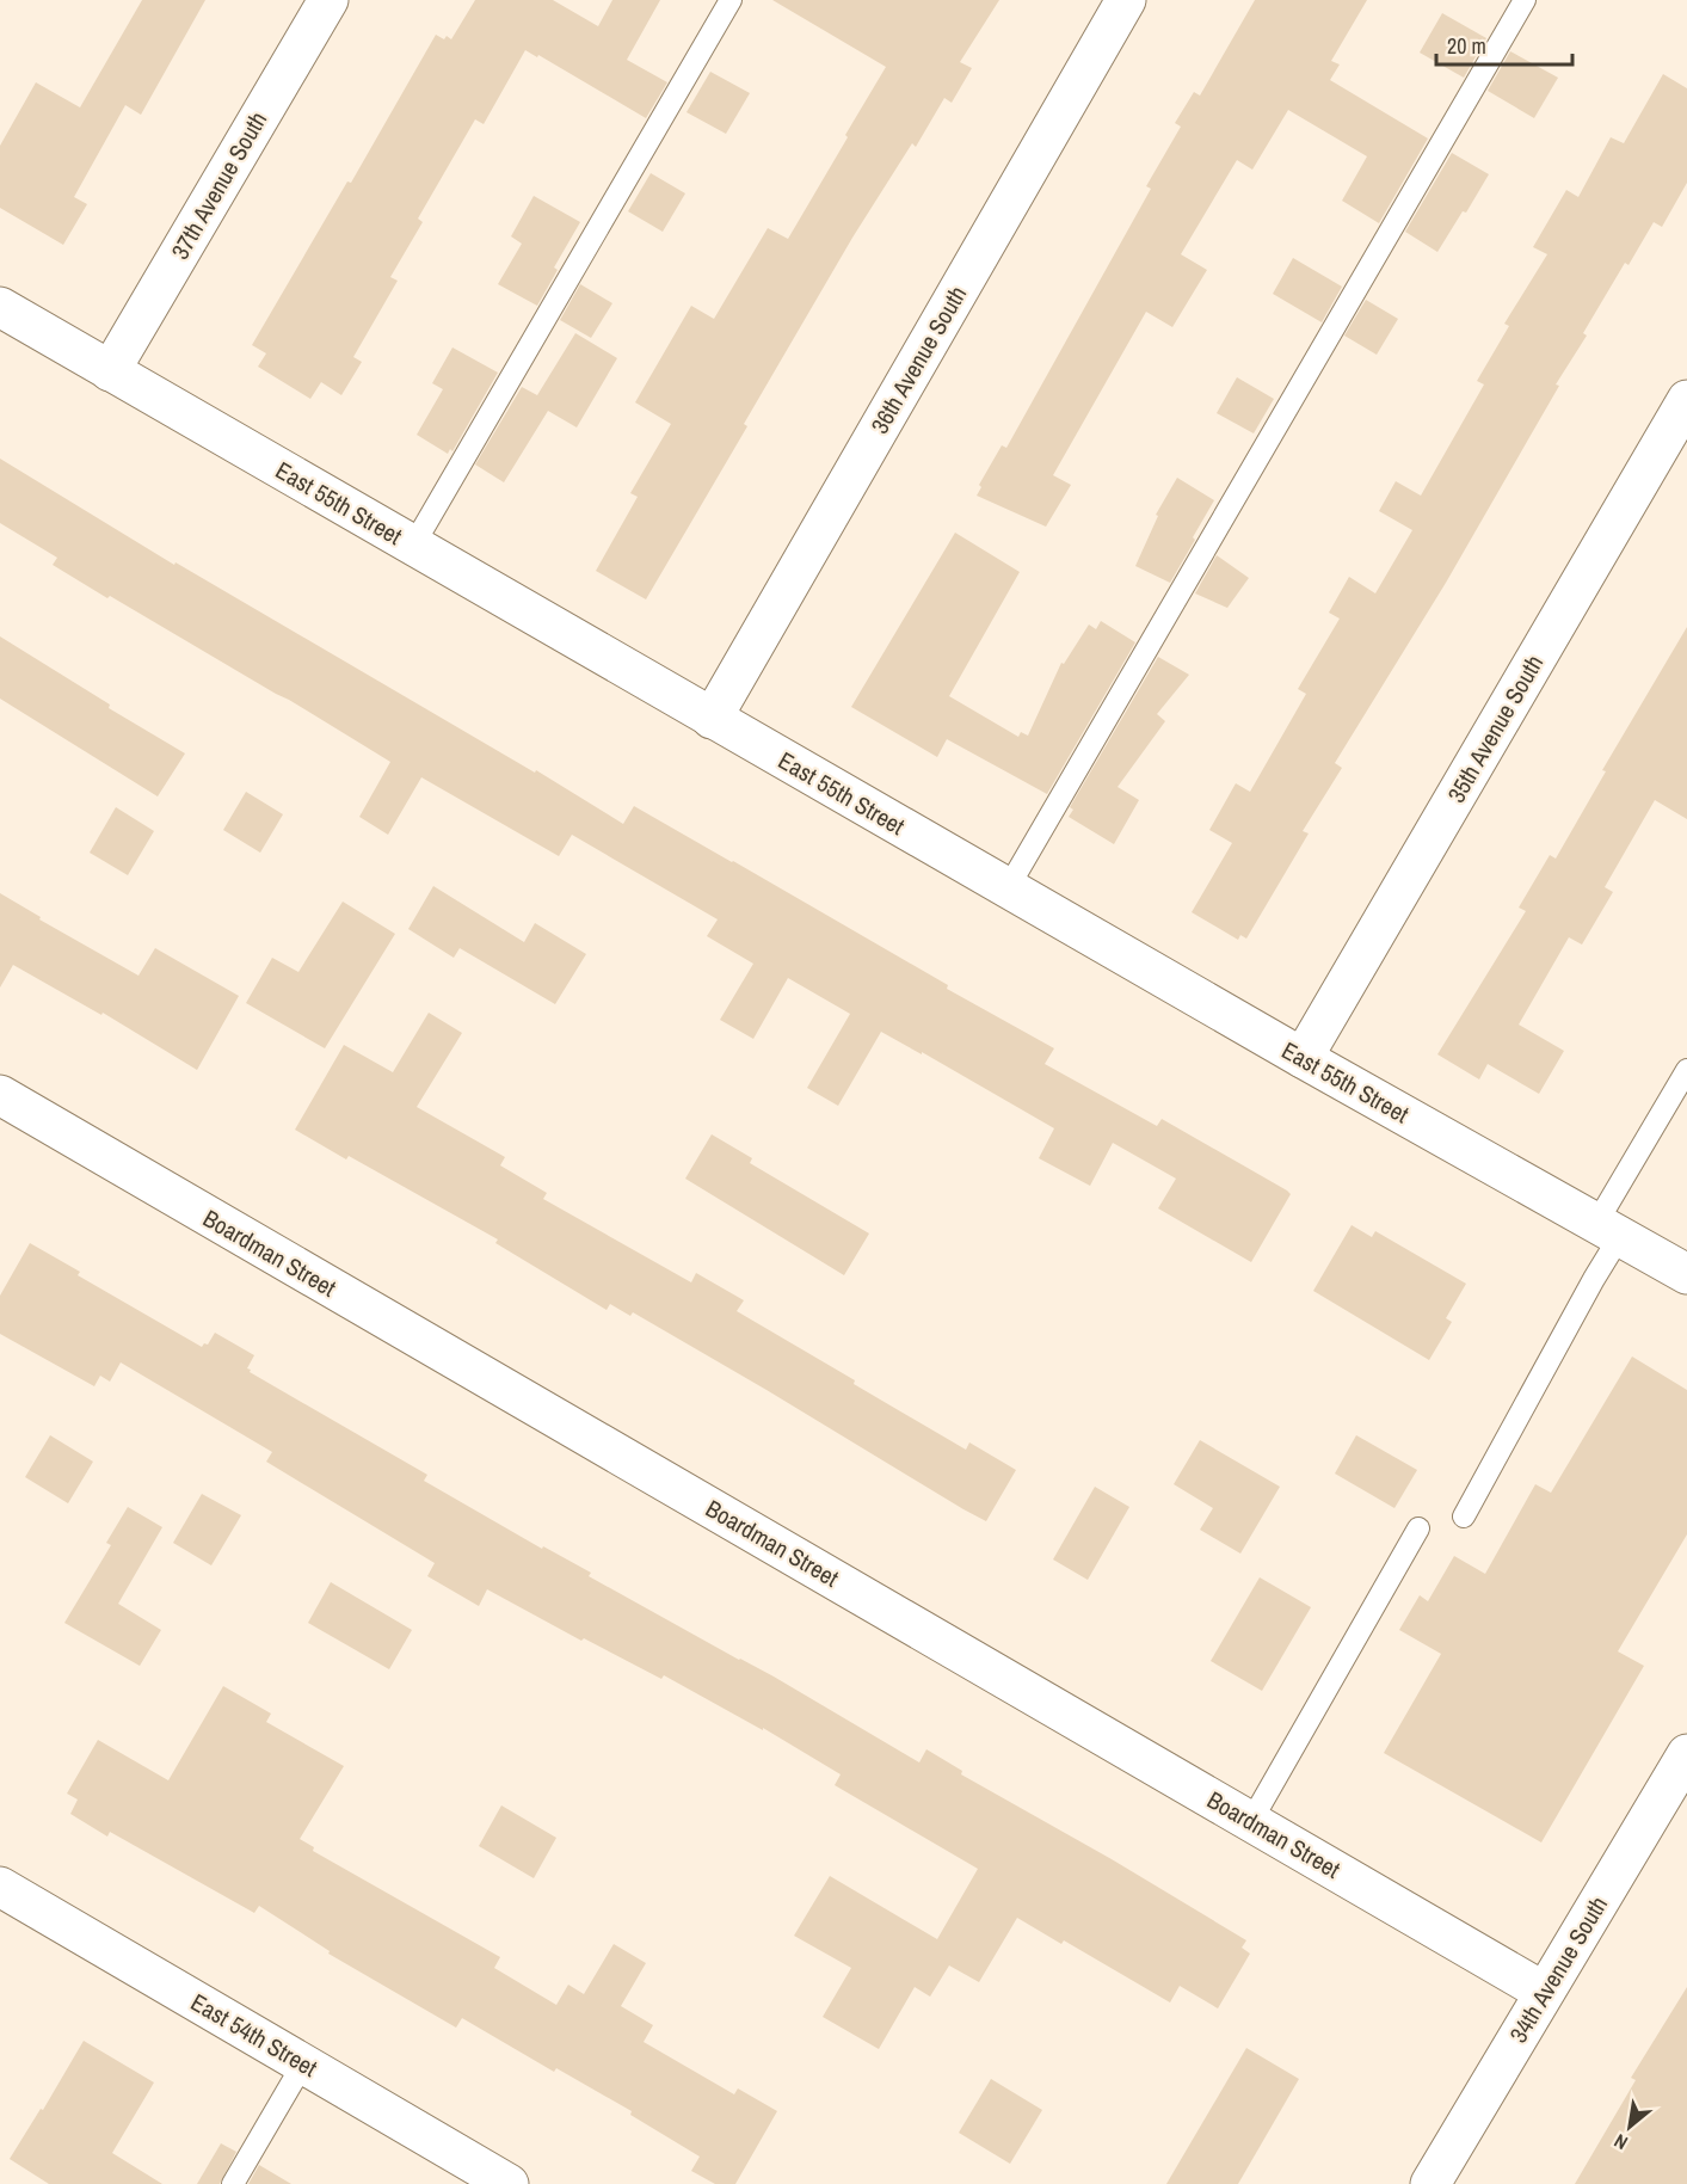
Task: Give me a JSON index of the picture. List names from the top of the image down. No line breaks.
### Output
{"streets":{"street":["37th Avenue South","36th Avenue South","East 55th Street","35th Avenue South","Boardman Street","34th Avenue South","East 54th Street"]},"crossings":[["37th Avenue South","East 55th Street"],["36th Avenue South","East 55th Street"],["East 55th Street","35th Avenue South"],["Boardman Street","34th Avenue South"]],"scale_bar":"20 m","north":"bottom left"}
